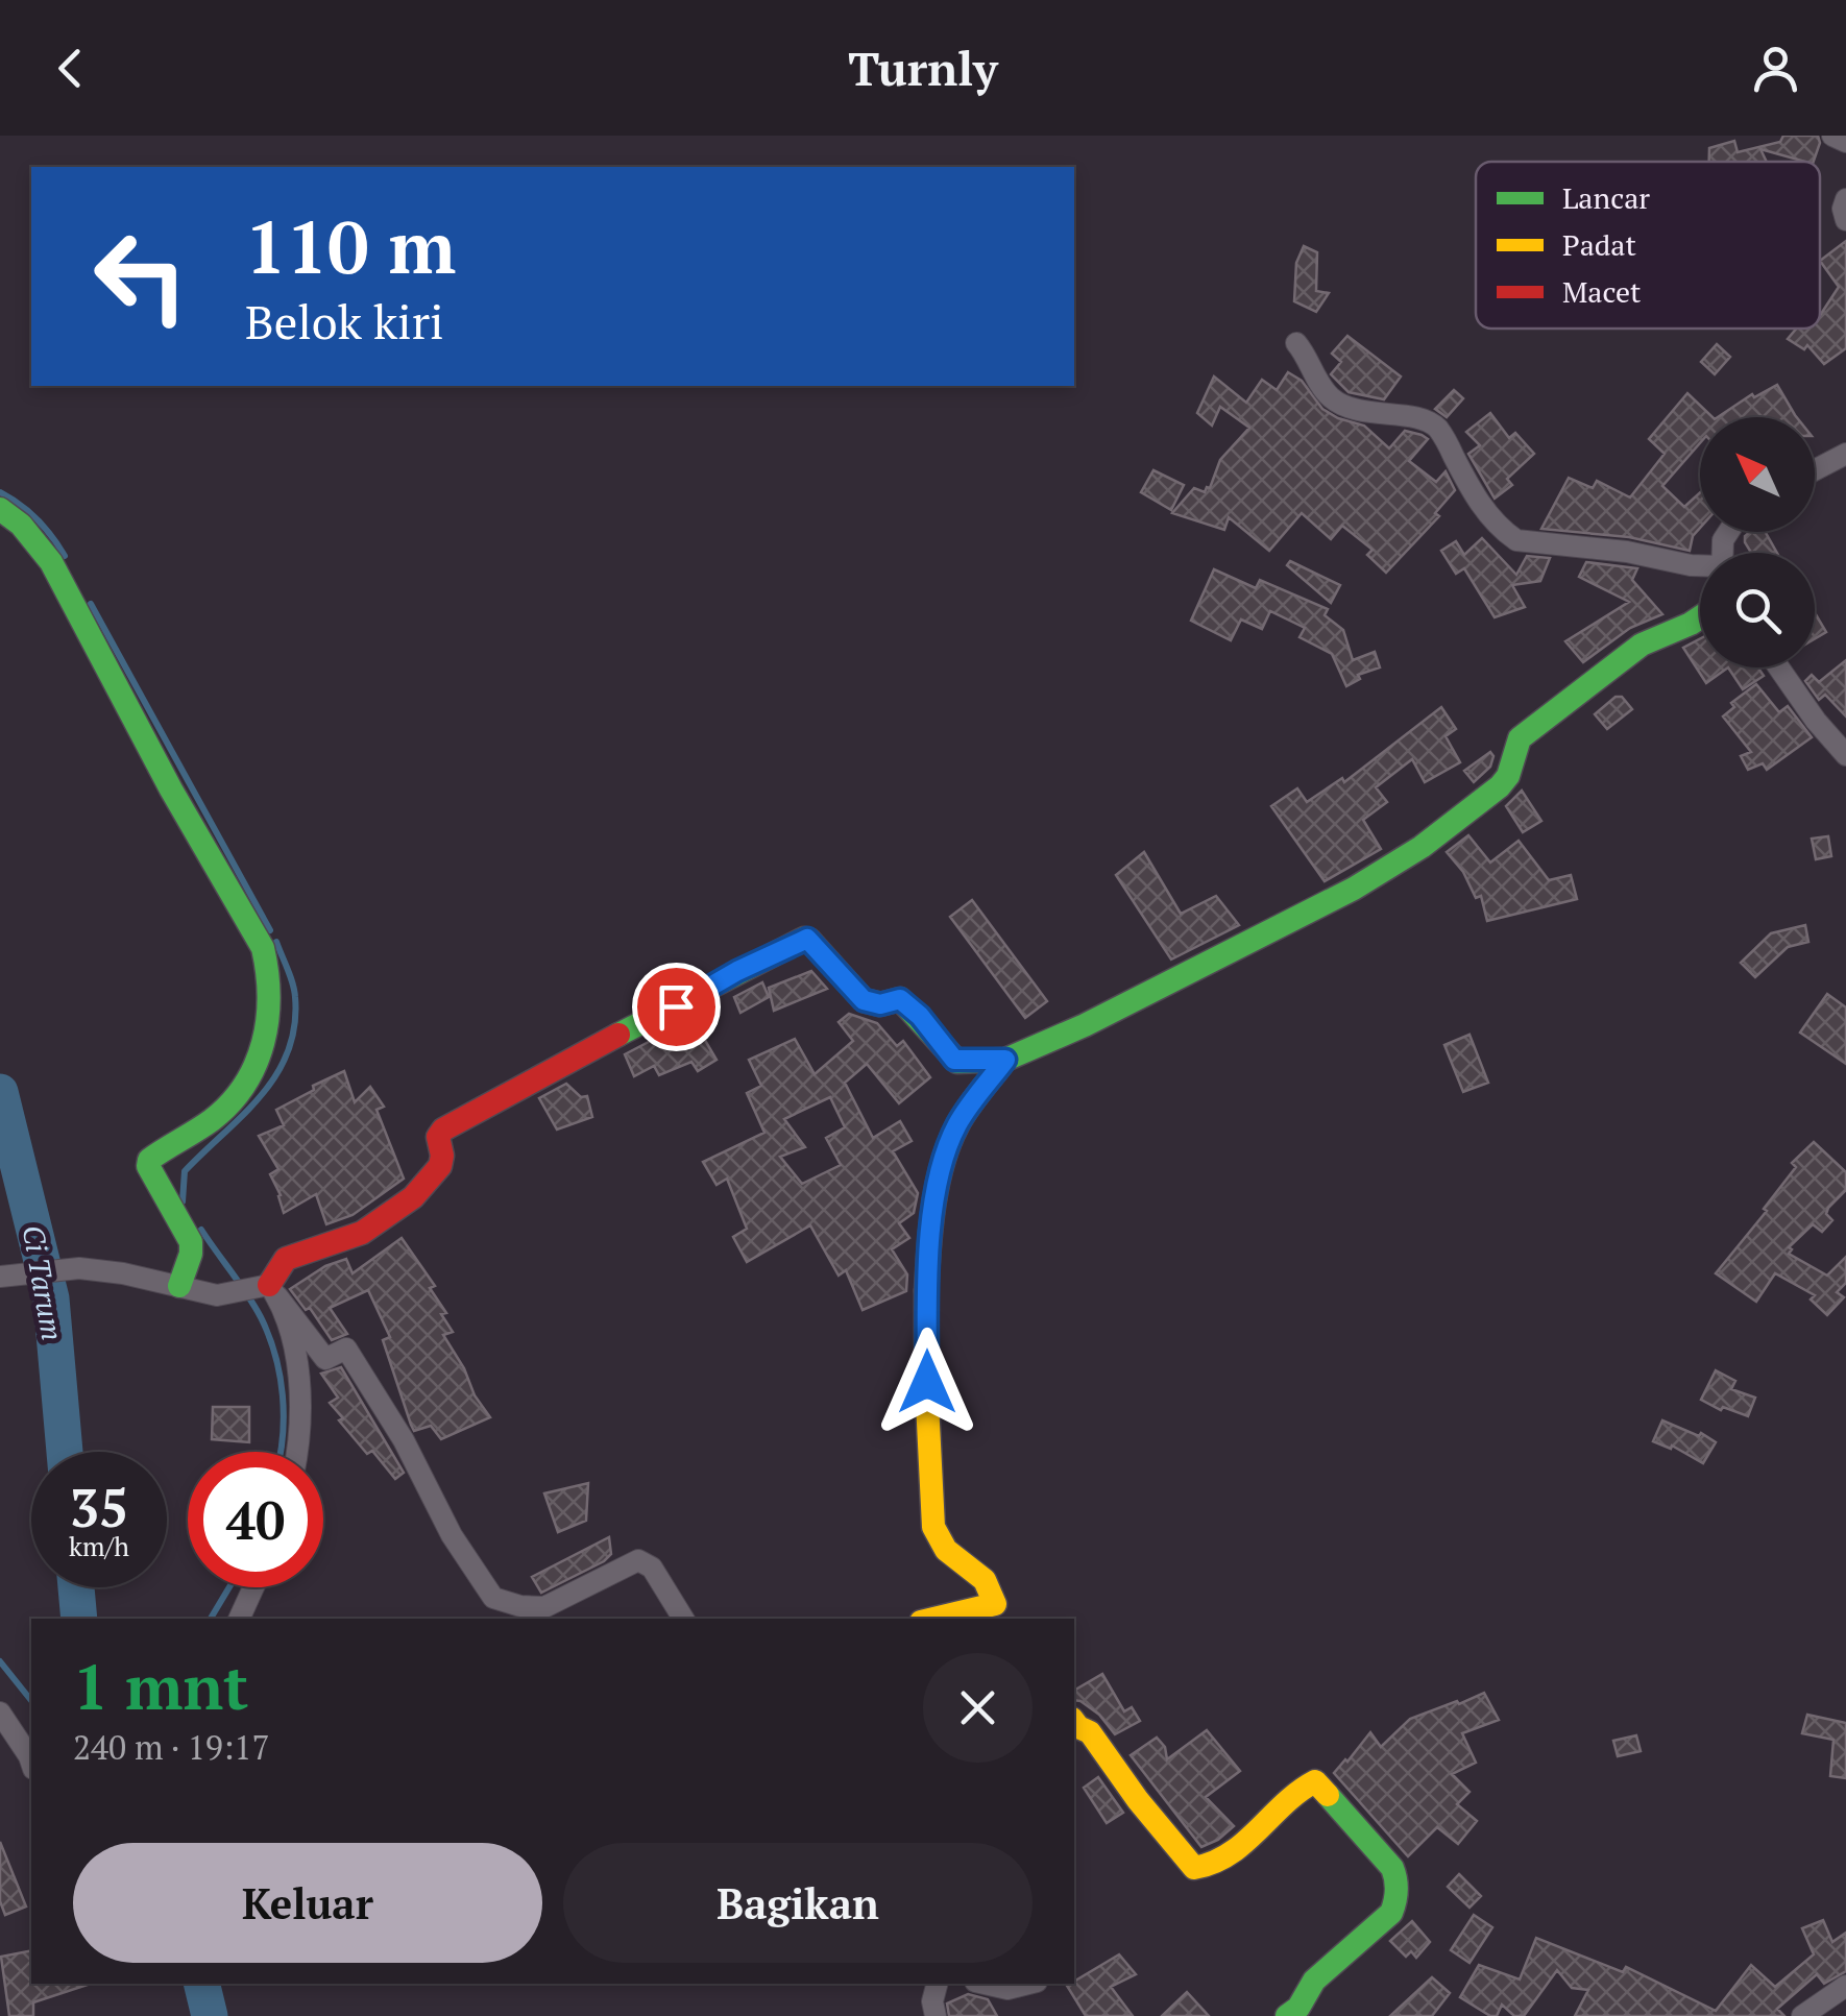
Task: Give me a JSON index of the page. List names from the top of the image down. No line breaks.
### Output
{"water":["Ci Tarum"],"legend":["Lancar","Padat","Macet"],"north":"top left","page":{"header":"Turnly","turn":["110 m","Belok kiri"],"speed":"35 km/h","limit":"40","heading":["1 mnt","240 m · 19:17"],"buttons":["Keluar","Bagikan"]}}
